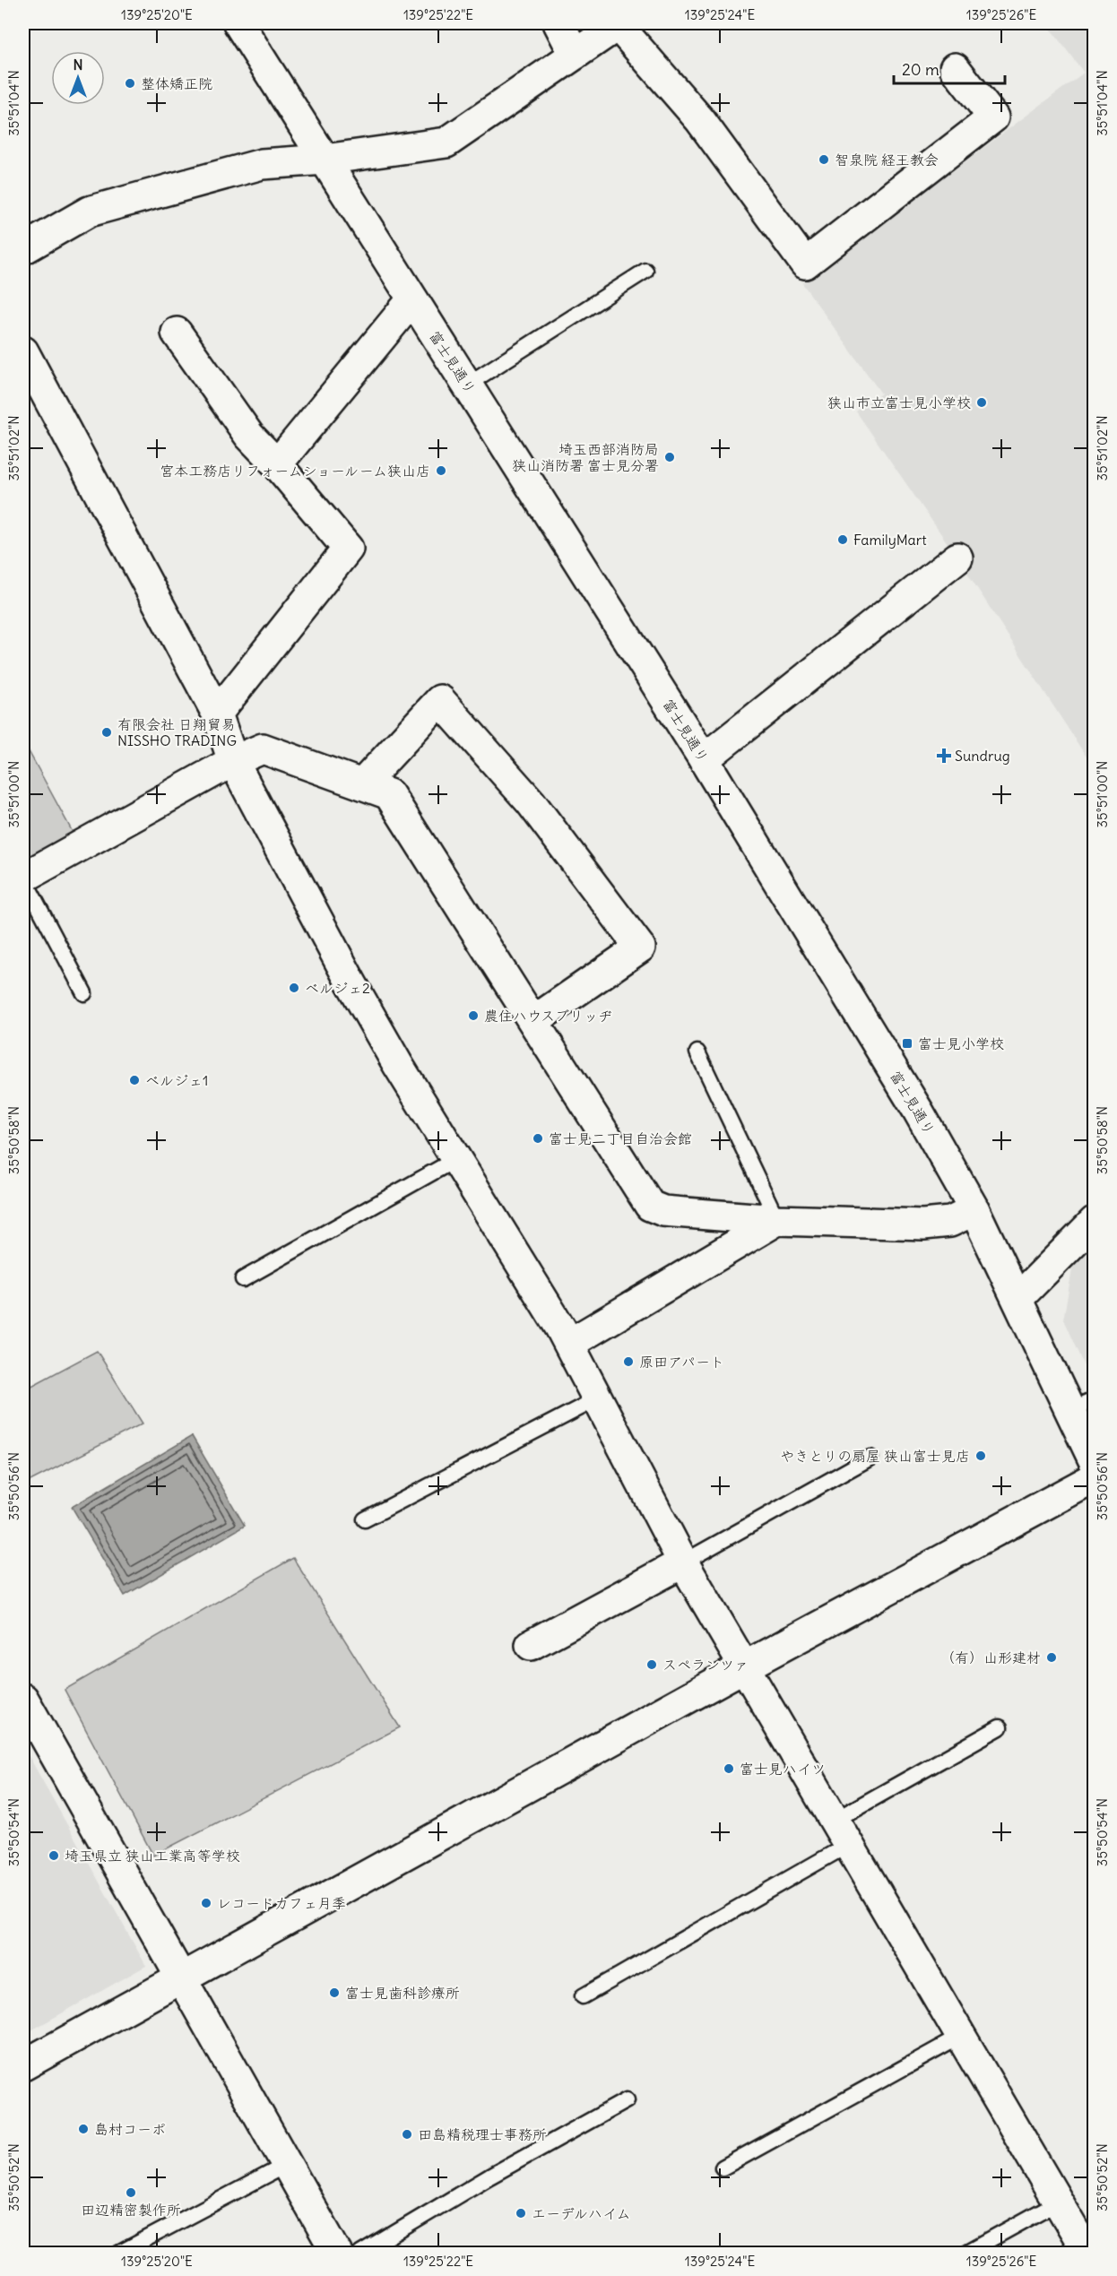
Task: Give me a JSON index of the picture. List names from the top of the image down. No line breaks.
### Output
{"streets":{"street":["富士見通り"]},"places":{"other":["整体矯正院","智泉院 経王教会","狭山市立富士見小学校","埼玉西部消防局 狭山消防署 富士見分署","宮本工務店リフォームショールーム狭山店","FamilyMart","有限会社 日翔貿易 NISSHO TRADING","ベルジェ2","農住ハウスブリッヂ","ベルジェ1","富士見二丁目自治会館","原田アパート","やきとりの扇屋 狭山富士見店","（有）山形建材","スペランツァ","富士見ハイツ","埼玉県立 狭山工業高等学校","レコードカフェ月季","富士見歯科診療所","島村コーポ","田島精税理士事務所","田辺精密製作所","エーデルハイム"],"health":["Sundrug"],"transit":["富士見小学校"]},"scale_bar":"20 m","north":"top","coordinates":["139°25'20\"E","139°25'22\"E","139°25'24\"E","139°25'26\"E","35°51'04\"N","35°51'02\"N","35°51'00\"N","35°50'58\"N","35°50'56\"N","35°50'54\"N","35°50'52\"N"]}
